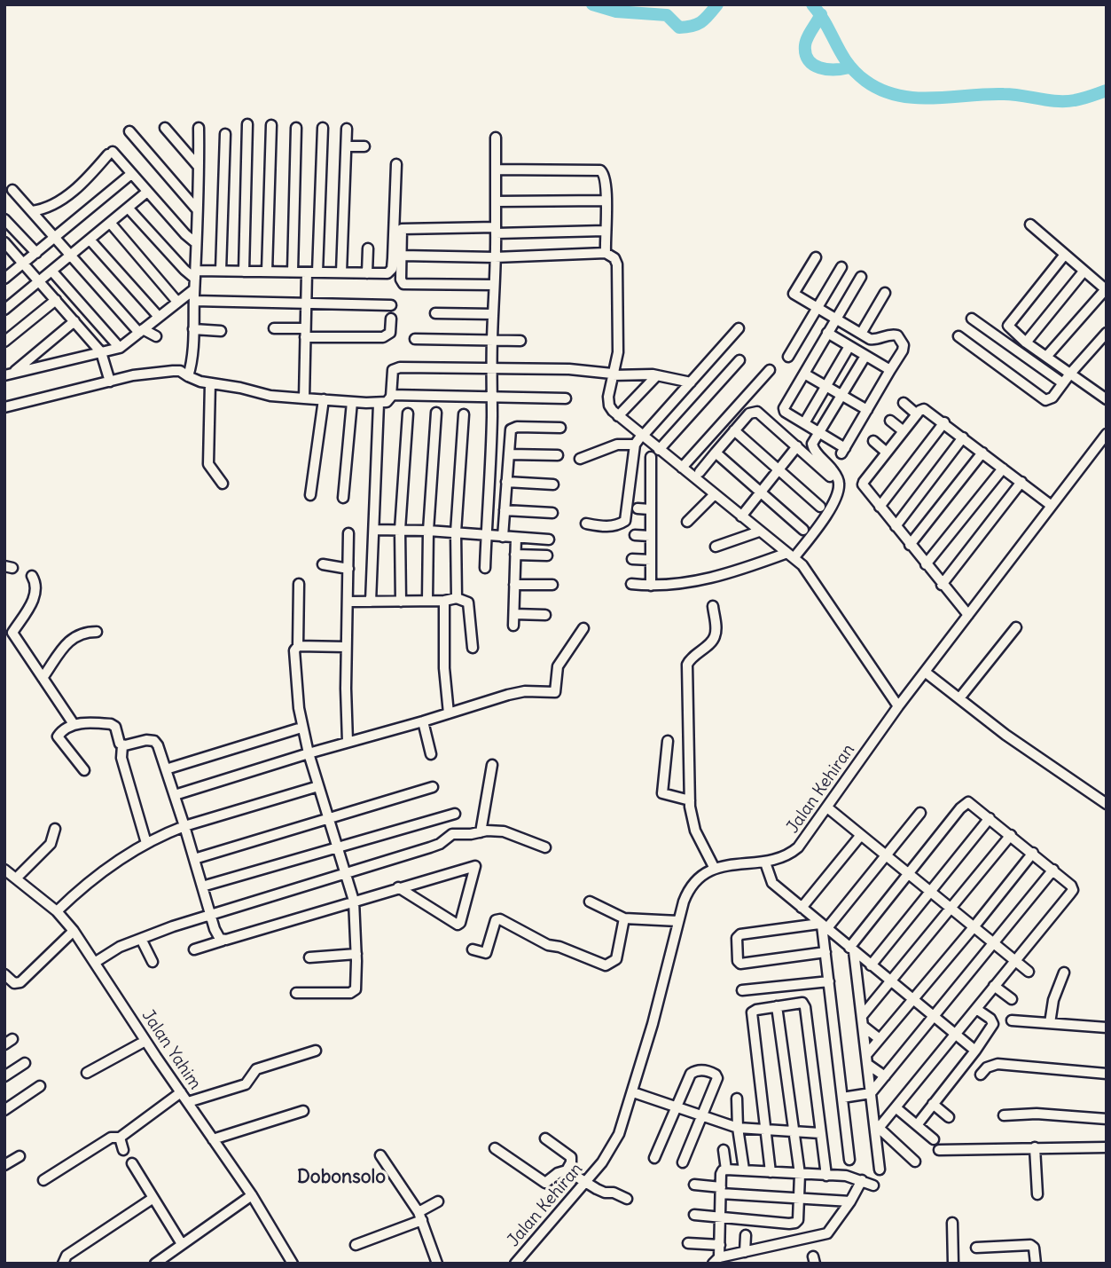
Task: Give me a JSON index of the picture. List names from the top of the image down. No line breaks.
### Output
{"streets":{"street":["Jalan Kehiran","Jalan Yahim"]},"districts":["Dobonsolo"]}
